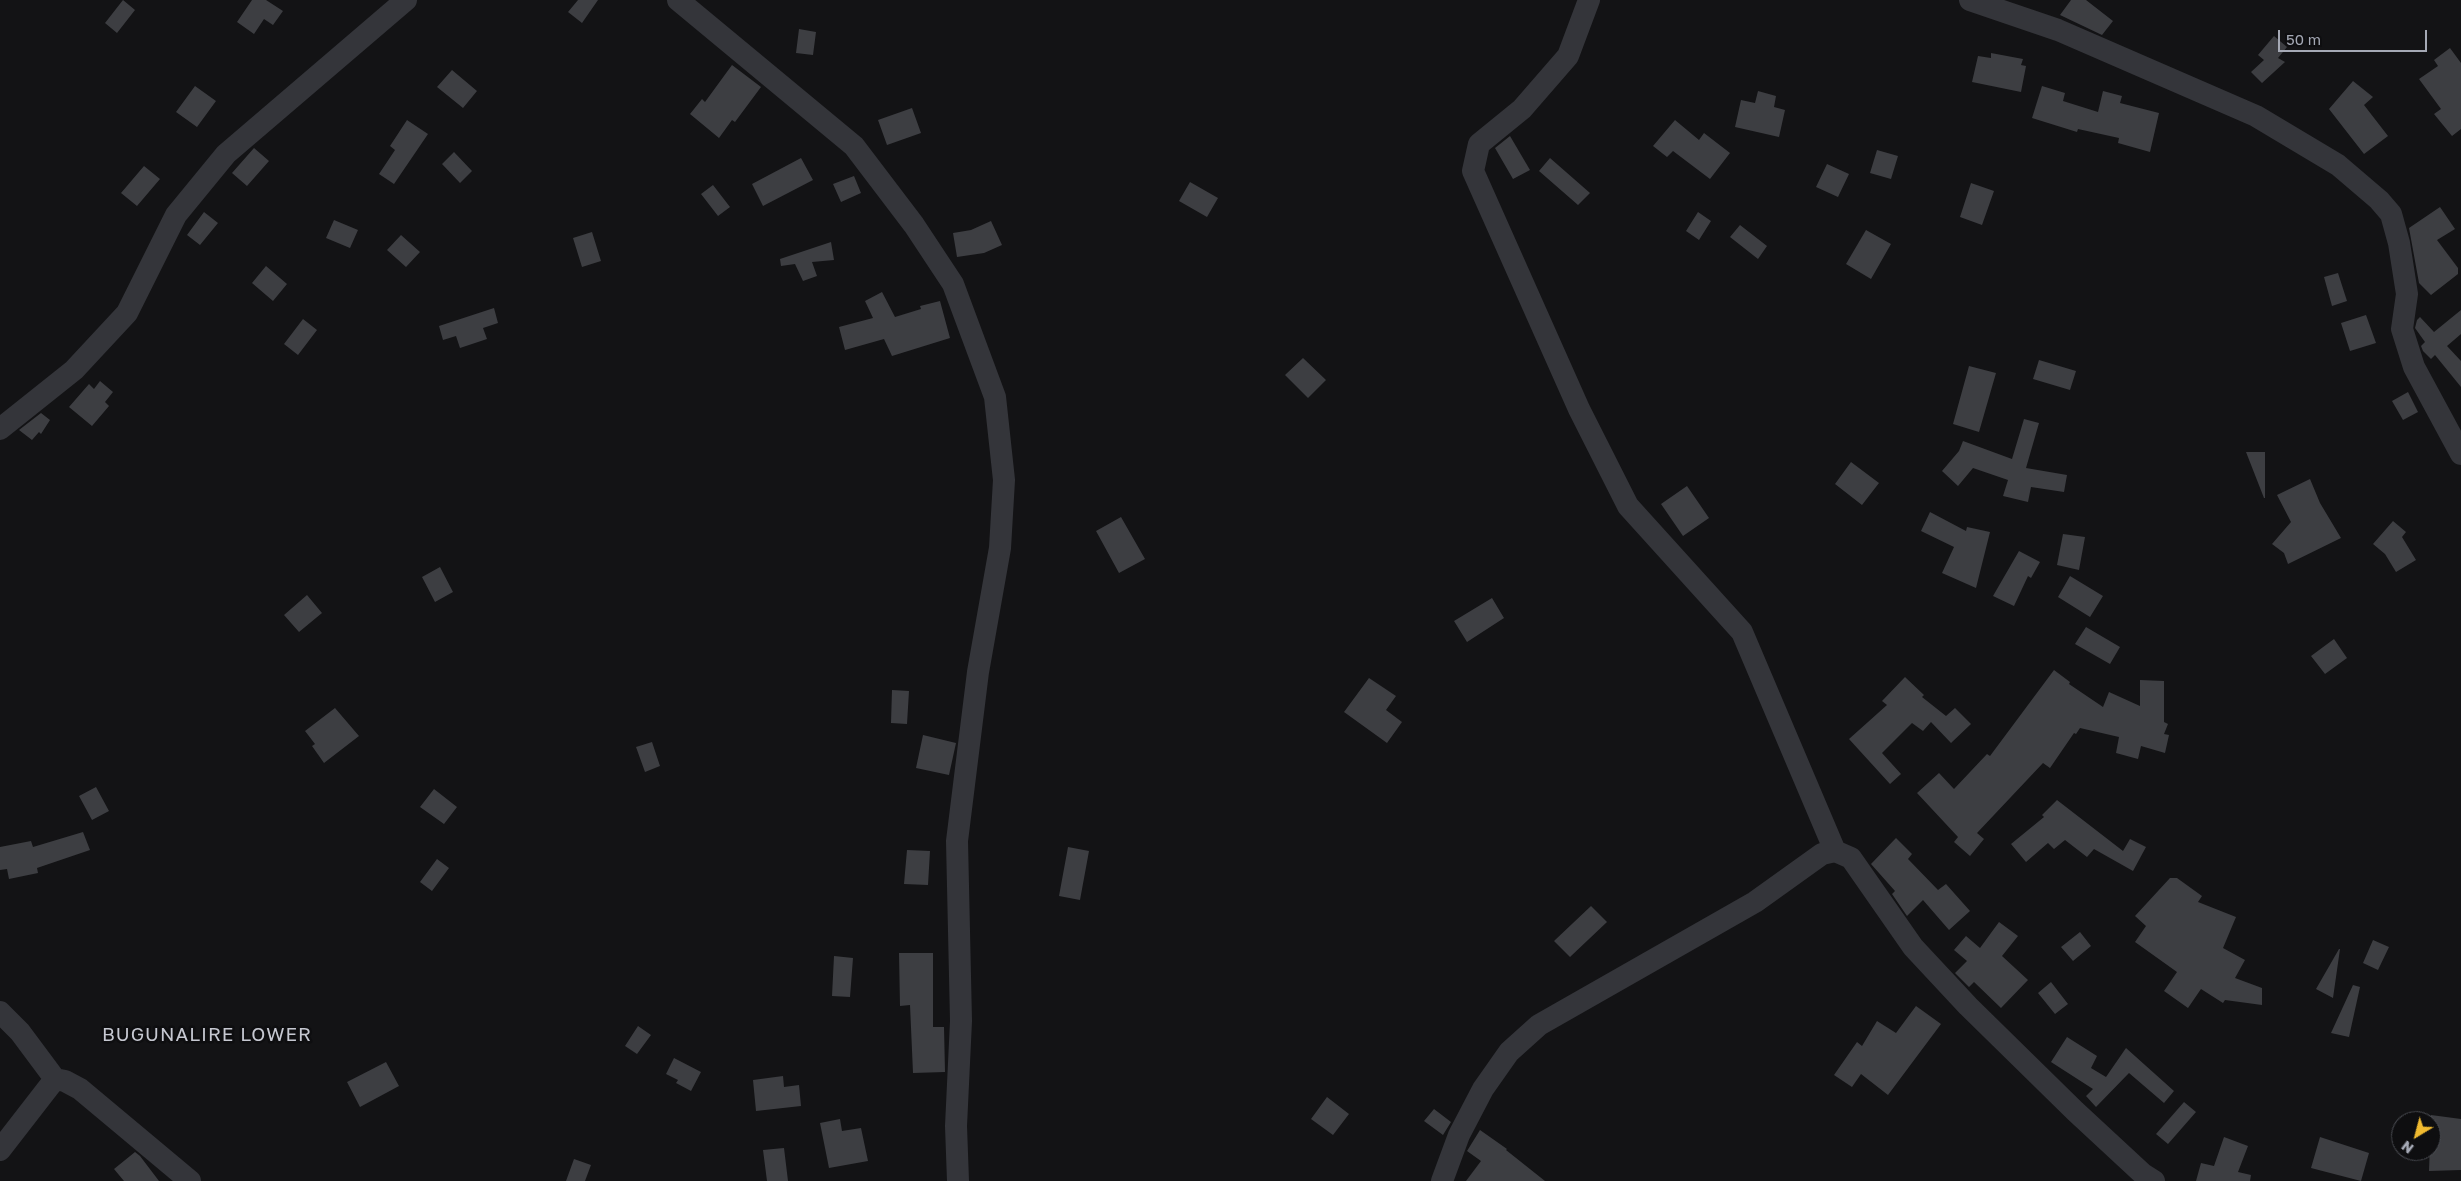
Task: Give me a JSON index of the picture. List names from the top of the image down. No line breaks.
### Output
{"districts":["BUGUNALIRE LOWER"],"scale_bar":"50 m","north":"bottom left"}
